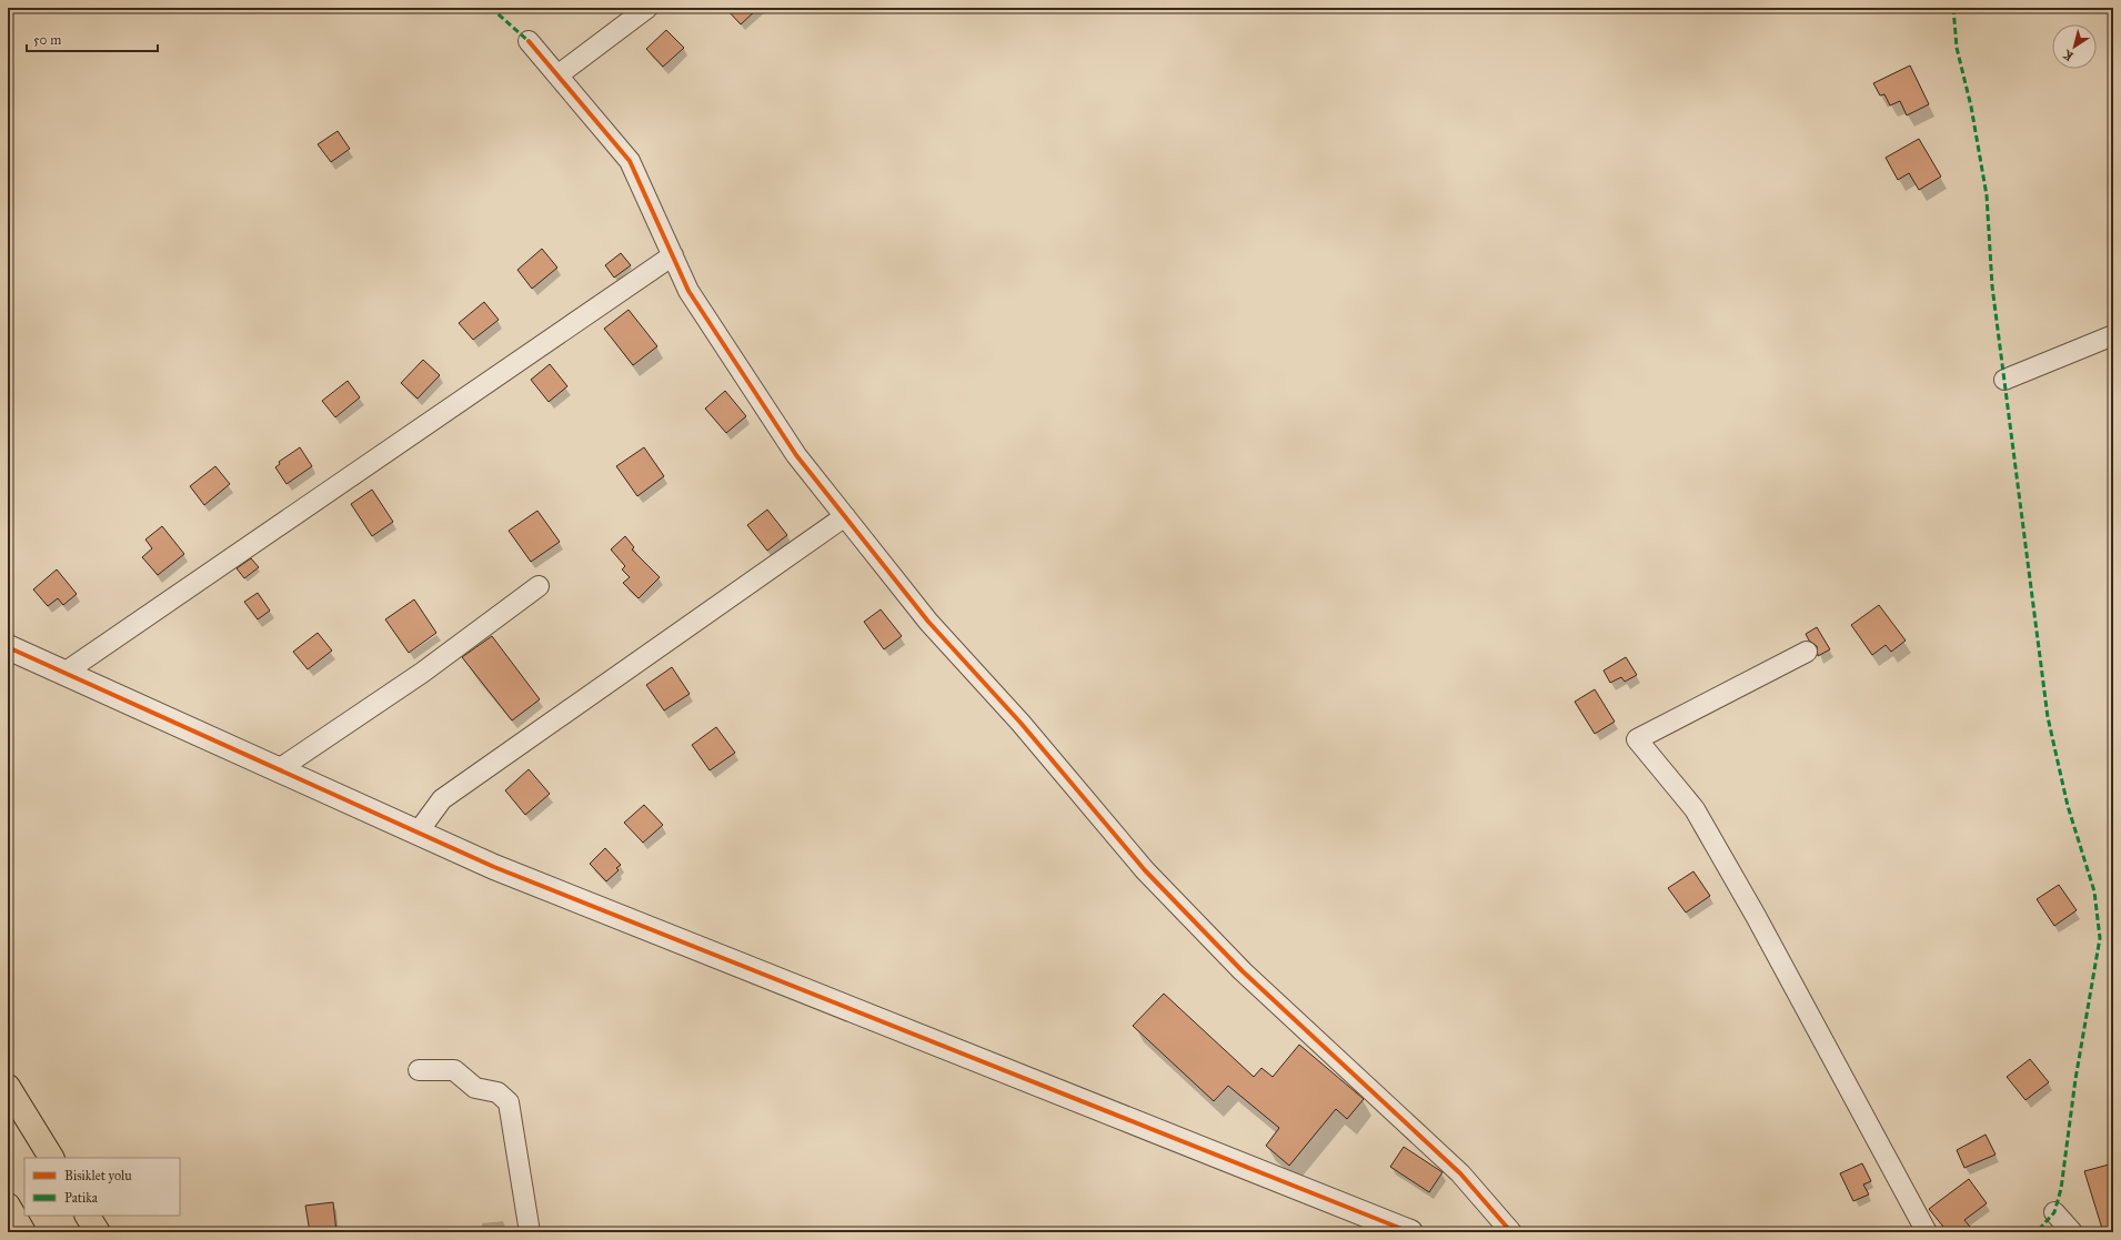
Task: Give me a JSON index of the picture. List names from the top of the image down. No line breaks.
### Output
{"legend":["Bisiklet yolu","Patika"],"scale_bar":"50 m","north":"bottom left"}
